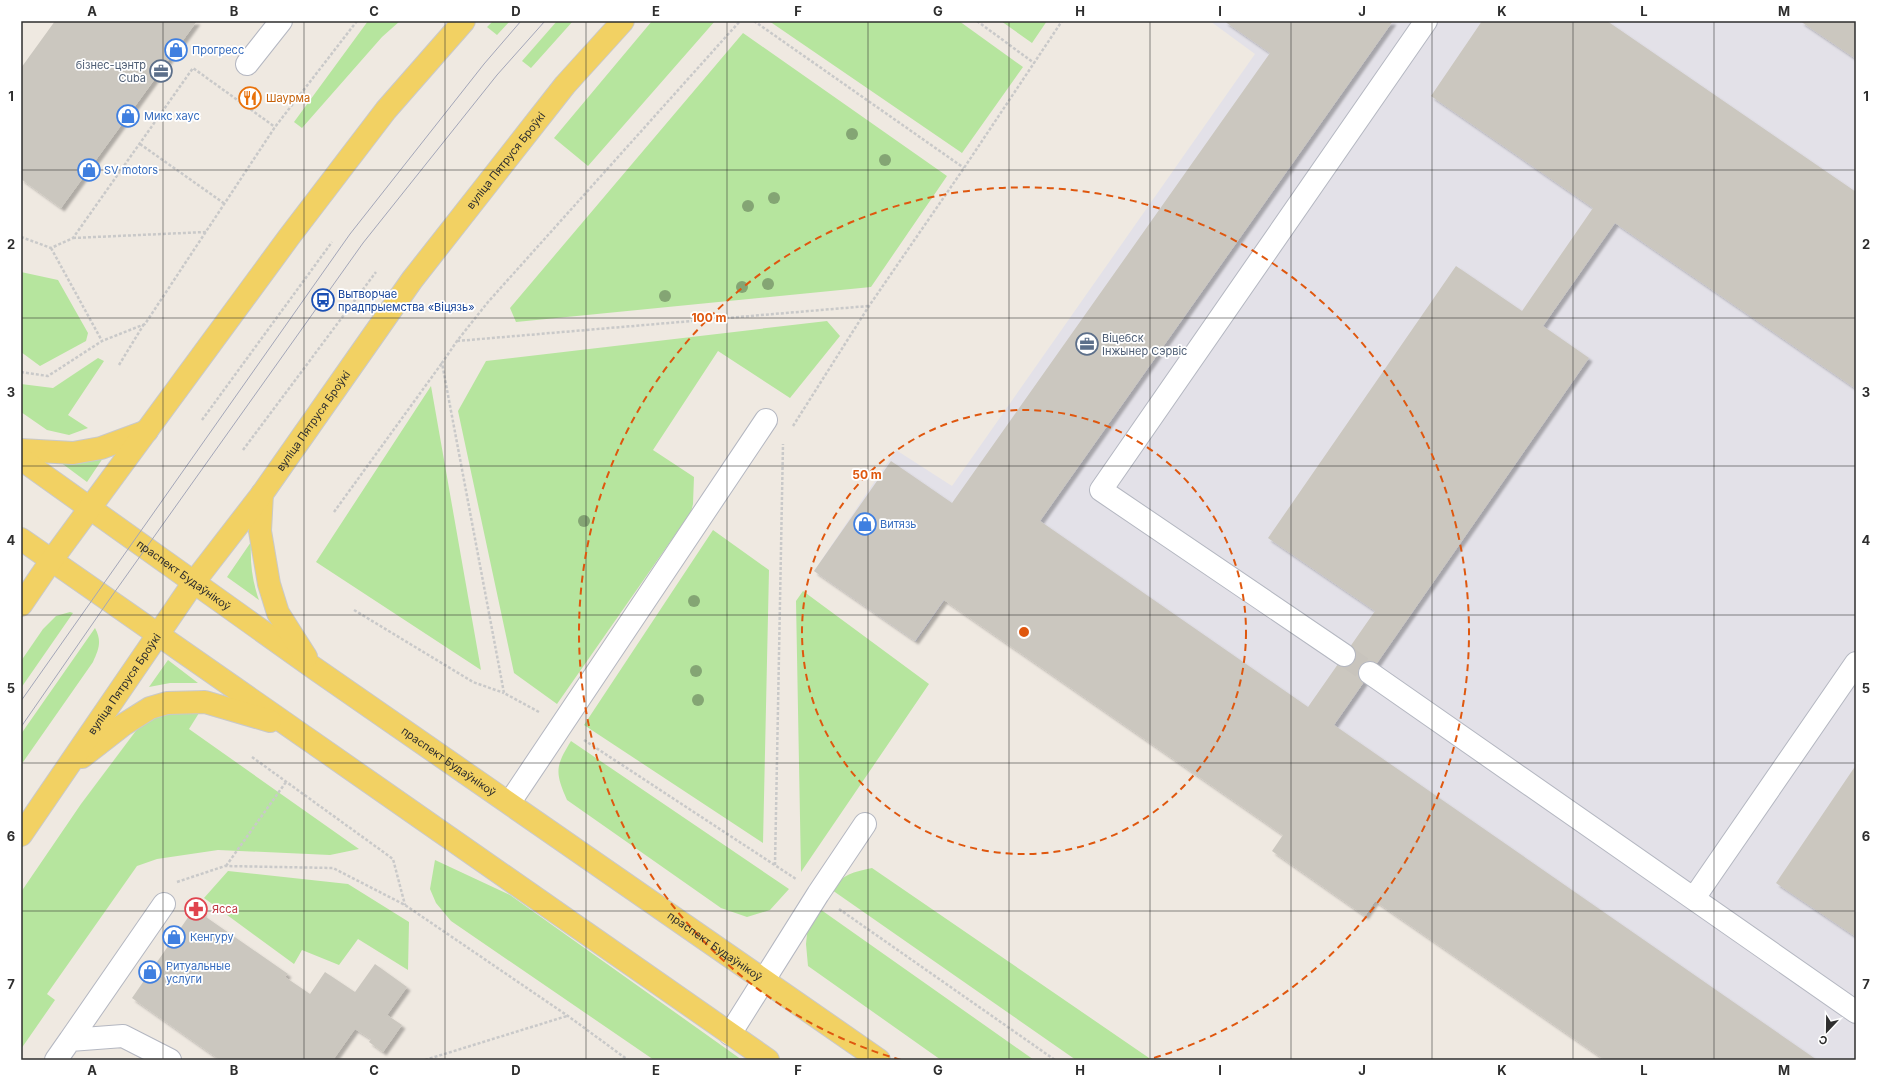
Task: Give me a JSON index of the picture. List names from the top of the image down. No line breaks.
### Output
{"streets":{"main road":["вуліца Пятруся Броўкі","праспект Будаўнікоў"]},"crossings":[["вуліца Пятруся Броўкі","праспект Будаўнікоў"]],"places":{"shop":["Прогресс","Микс хаус","SV motors","Витязь","Кенгуру","Ритуальные услуги"],"office":["бізнес-цэнтр Cuba","Віцебск Інжынер Сэрвіс"],"restaurant":["Шаурма"],"bus stop":["Вытворчае прадпрыемства «Віцязь»"],"pharmacy":["Ясса"]},"north":"bottom","grid":{"columns":["A","B","C","D","E","F","G","H","I","J","K","L","M"],"rows":["1","2","3","4","5","6","7"]},"rings":["100 m","50 m"]}
